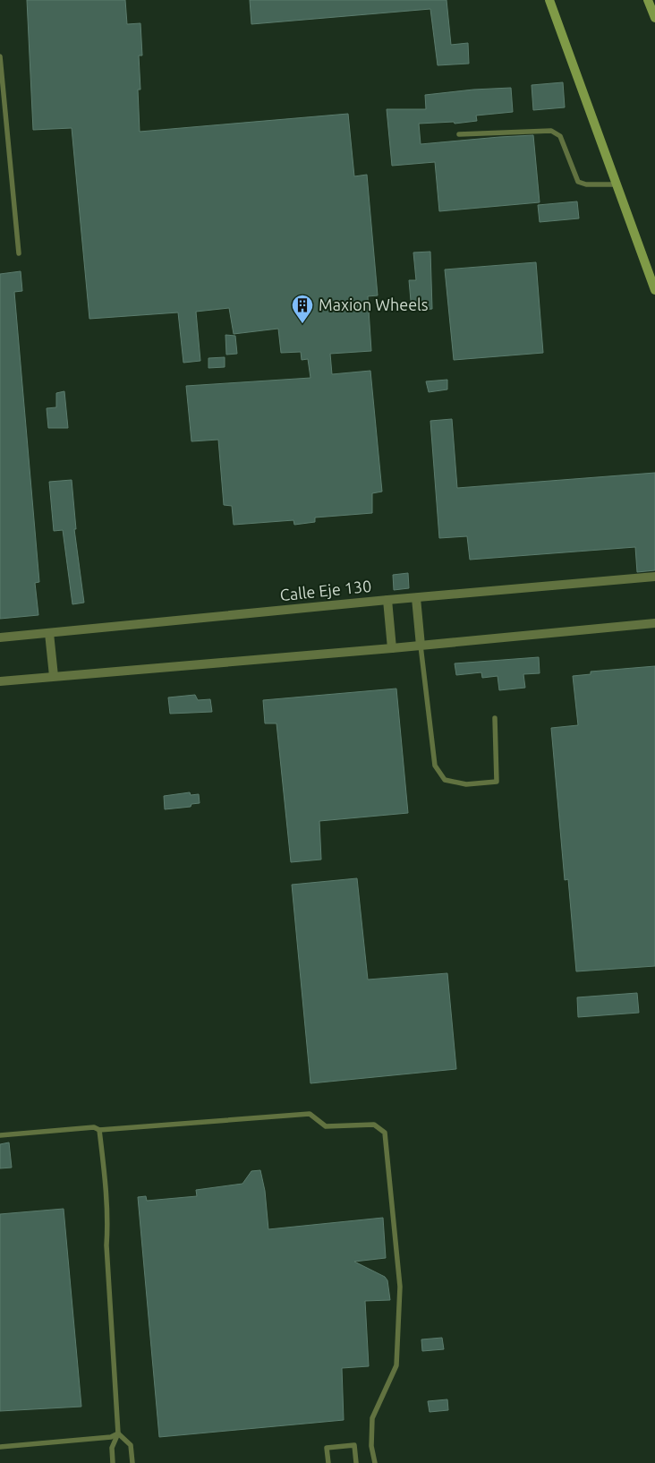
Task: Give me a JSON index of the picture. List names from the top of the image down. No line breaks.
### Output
{"streets":{"street":["Calle Eje 130"]},"places":{"building":["Maxion Wheels"]}}
